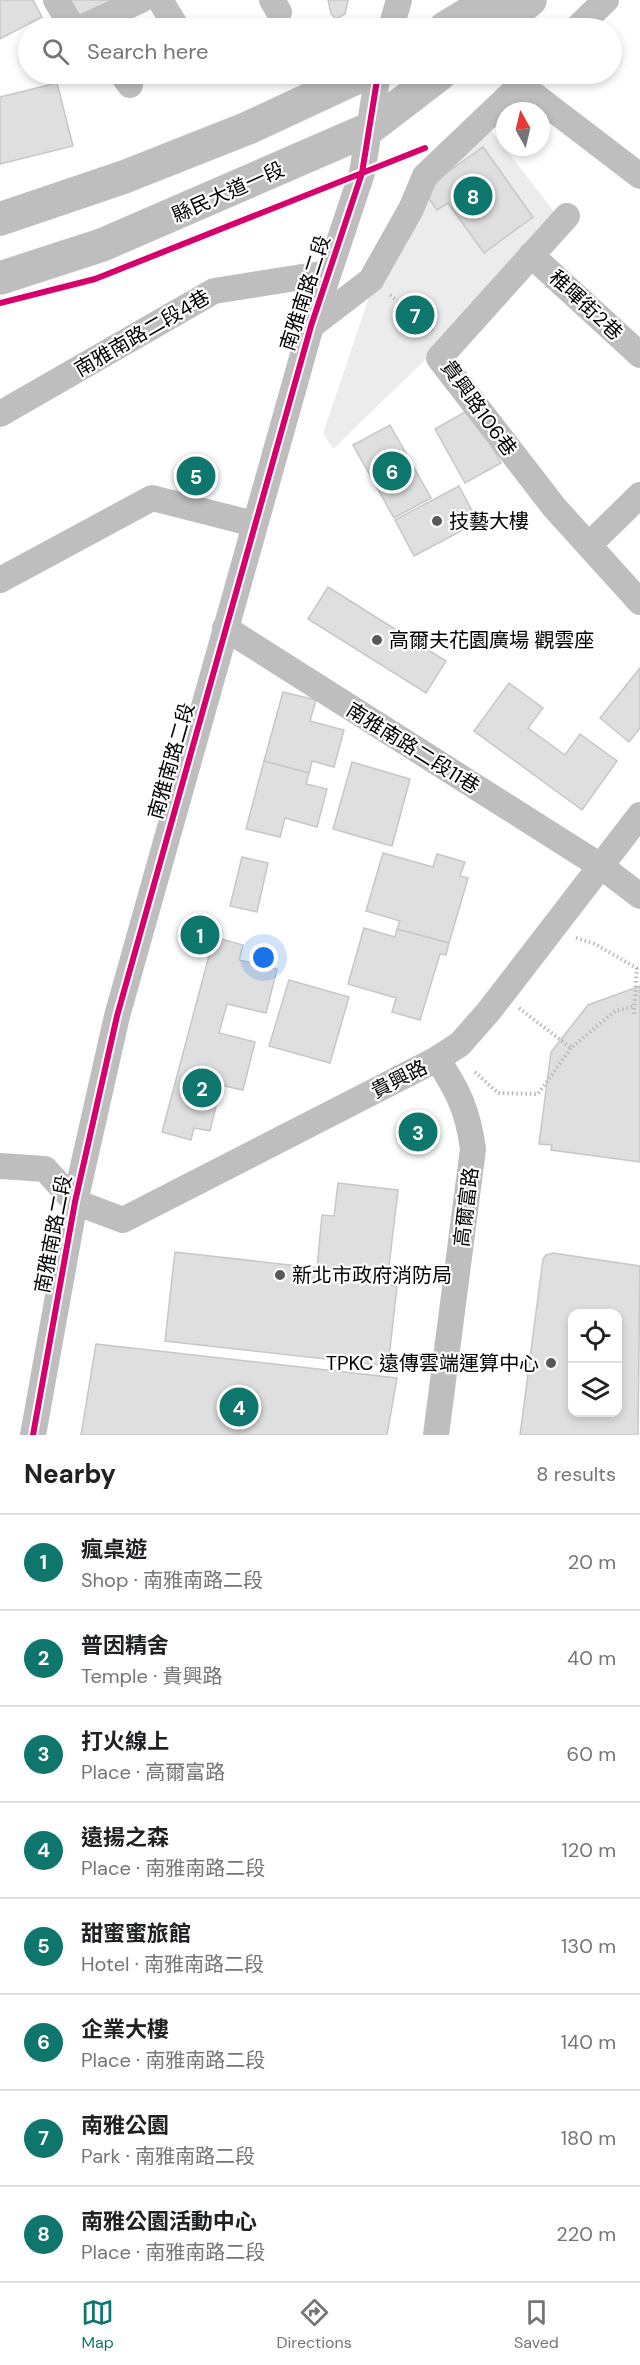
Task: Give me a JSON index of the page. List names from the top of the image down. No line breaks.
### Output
{"streets":{"main road":["縣民大道一段"],"street":["南雅南路二段","稚暉街2巷","南雅南路二段4巷","貴興路106巷","南雅南路二段11巷","貴興路","高爾富路"]},"crossings":[["縣民大道一段","南雅南路二段"],["南雅南路二段","南雅南路二段4巷"],["南雅南路二段","南雅南路二段11巷"],["南雅南路二段","貴興路"],["稚暉街2巷","貴興路106巷"],["南雅南路二段11巷","貴興路"],["貴興路","高爾富路"]],"places":["技藝大樓","高爾夫花園廣場 觀雲座","新北市政府消防局","TPKC 遠傳雲端運算中心"],"north":"top","page":{"search":"Search here","pins":["8","7","6","5","1","2","3","4"],"heading":["Nearby","8 results"],"list":[{"mark":"1","name":"瘋桌遊","note":"Shop · 南雅南路二段","value":"20 m"},{"mark":"2","name":"普因精舍","note":"Temple · 貴興路","value":"40 m"},{"mark":"3","name":"打火線上","note":"Place · 高爾富路","value":"60 m"},{"mark":"4","name":"遠揚之森","note":"Place · 南雅南路二段","value":"120 m"},{"mark":"5","name":"甜蜜蜜旅館","note":"Hotel · 南雅南路二段","value":"130 m"},{"mark":"6","name":"企業大樓","note":"Place · 南雅南路二段","value":"140 m"},{"mark":"7","name":"南雅公園","note":"Park · 南雅南路二段","value":"180 m"},{"mark":"8","name":"南雅公園活動中心","note":"Place · 南雅南路二段","value":"220 m"}],"nav":["Map","Directions","Saved"]}}
